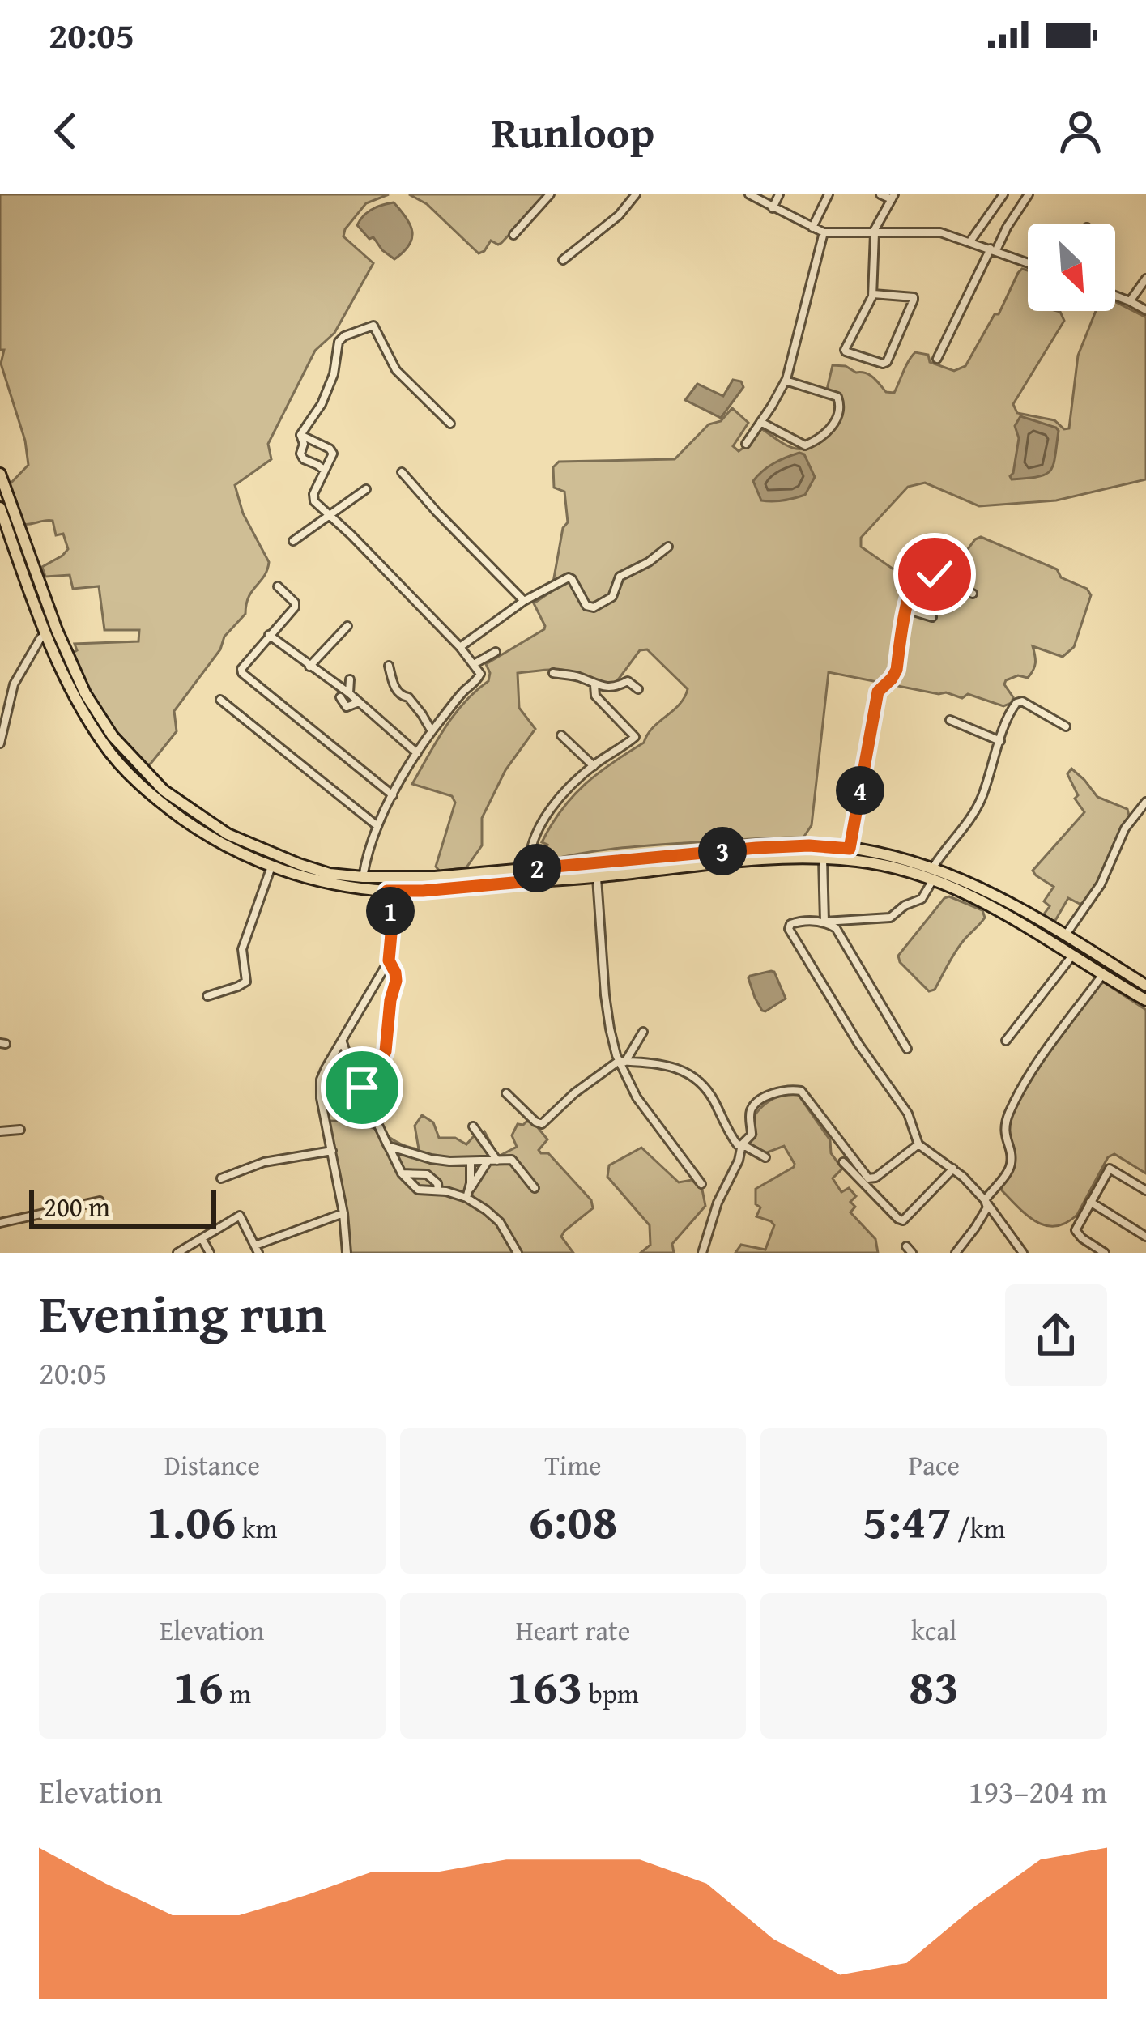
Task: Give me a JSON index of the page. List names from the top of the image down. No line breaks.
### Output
{"scale_bar":"200 m","north":"bottom right","page":{"status":"20:05","header":"Runloop","pins":["4","3","2","1"],"scale":"200 m","heading":["Evening run","20:05"],"stats":[["Distance","1.06 km"],["Time","6:08"],["Pace","5:47 /km"],["Elevation","16 m"],["Heart rate","163 bpm"],["kcal","83"]],"chart":["Elevation","193–204 m"]}}
